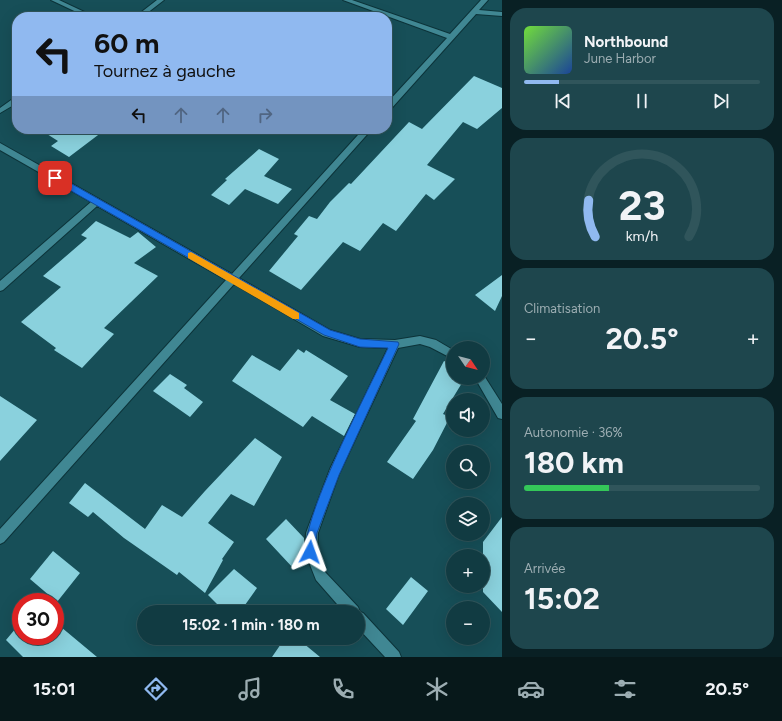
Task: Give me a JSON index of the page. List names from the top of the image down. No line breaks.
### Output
{"north":"bottom right","page":{"turn":["60 m","Tournez à gauche"],"song":["Northbound","June Harbor"],"tile":["Climatisation",["Autonomie · 36%","180 km"],["Arrivée","15:02"]],"heat":["−","20.5°","+"],"map_buttons":["+","−"],"limit":"30","trip":"15:02 · 1 min · 180 m","tabs":["15:01","20.5°"],"gauge":["23","km/h"]}}
